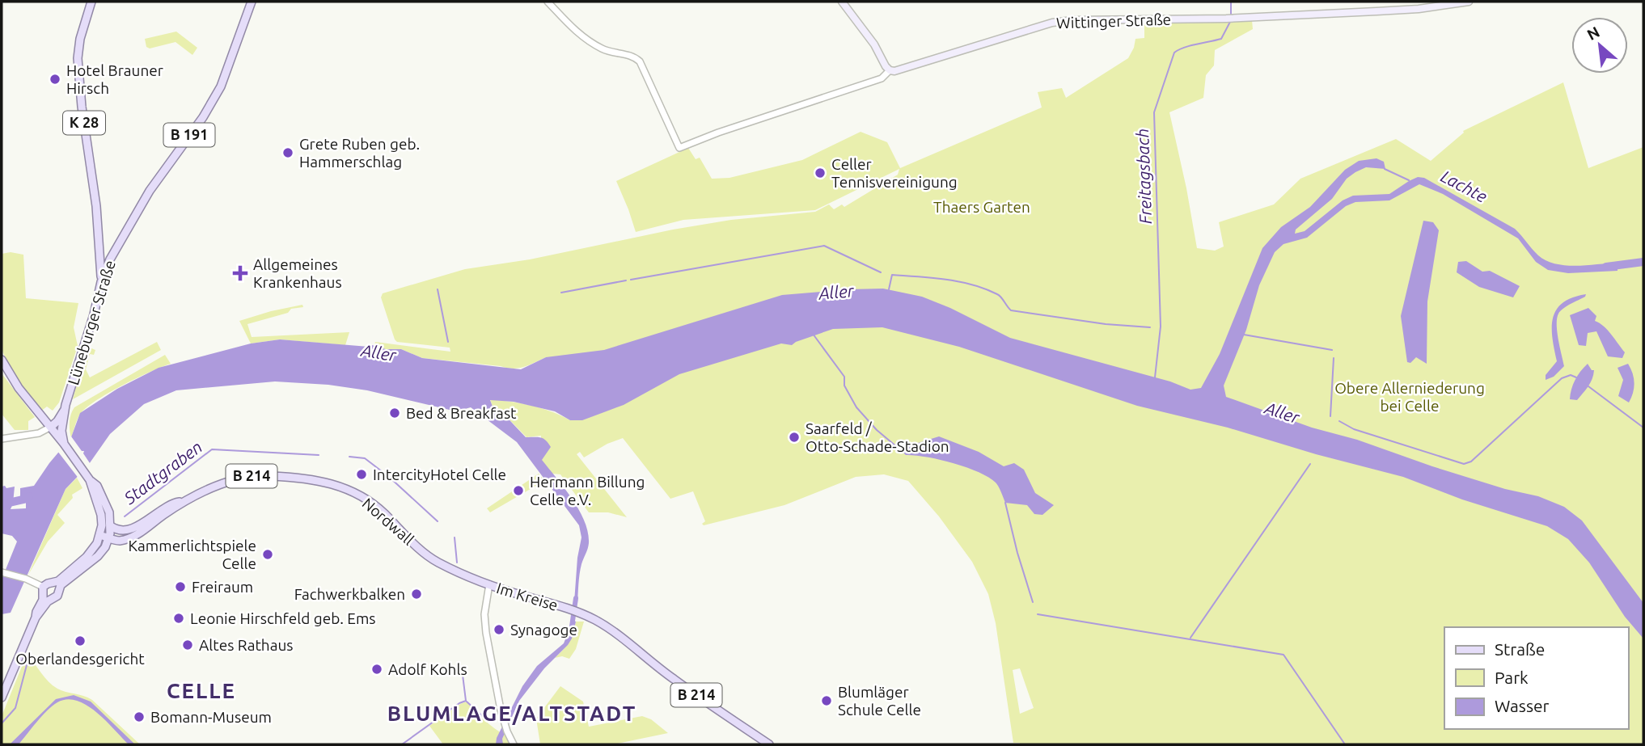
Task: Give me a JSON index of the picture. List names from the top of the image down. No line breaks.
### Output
{"streets":{"main road":["Wittinger Straße","K 28","B 191","Lüneburger Straße","B 214","Nordwall","Im Kreise"]},"crossings":[["B 214","Nordwall"],["Nordwall","Im Kreise"]],"districts":["CELLE","BLUMLAGE/ALTSTADT"],"water":["Freitagsbach","Lachte","Aller","Stadtgraben"],"parks":["Thaers Garten","Obere Allerniederung bei Celle"],"places":{"other":["Hotel Brauner Hirsch","Grete Ruben geb. Hammerschlag","Celler Tennisvereinigung","Bed & Breakfast","Saarfeld / Otto-Schade-Stadion","IntercityHotel Celle","Hermann Billung Celle e.V.","Kammerlichtspiele Celle","Freiraum","Fachwerkbalken","Leonie Hirschfeld geb. Ems","Synagoge","Oberlandesgericht","Altes Rathaus","Adolf Kohls","Blumläger Schule Celle","Bomann-Museum"],"health":["Allgemeines Krankenhaus"]},"legend":["Straße","Park","Wasser"],"north":"top left"}
